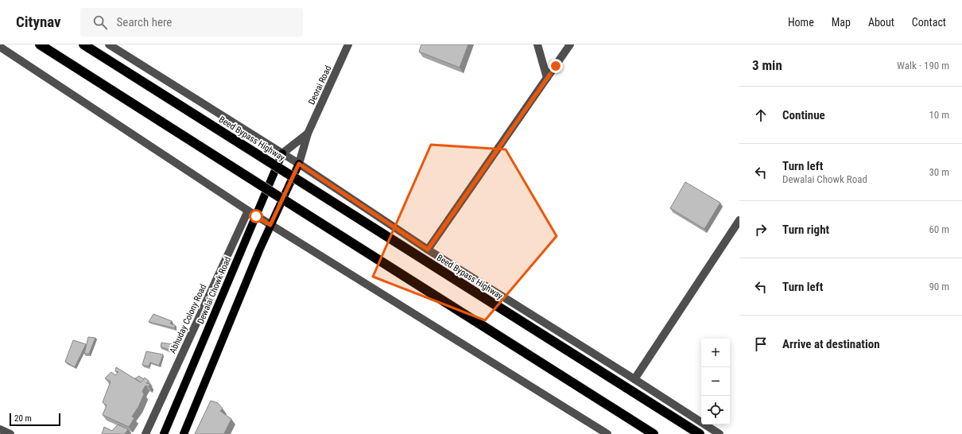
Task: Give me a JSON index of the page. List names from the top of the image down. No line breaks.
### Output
{"streets":{"highway":["Beed Bypass Highway"],"main road":["Dewalai Chowk Road"],"street":["Deorai Road","Abhuday Colony Road"]},"scale_bar":"20 m","page":{"header":"Citynav","search":"Search here","nav":["Home","Map","About","Contact"],"heading":["3 min","Walk · 190 m"],"list":[["Continue","10 m"],["Turn left","Dewalai Chowk Road","30 m"],["Turn right","60 m"],["Turn left","90 m"],"Arrive at destination"],"map_buttons":["+","−"],"scale":"20 m"}}
